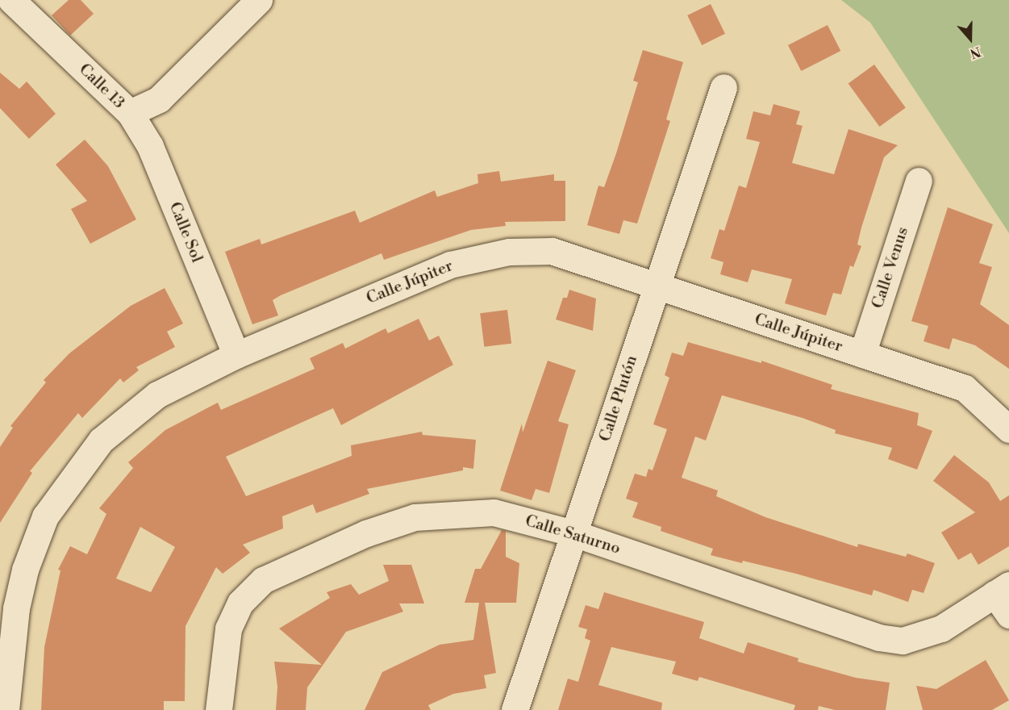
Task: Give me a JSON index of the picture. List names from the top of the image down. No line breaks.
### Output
{"streets":{"street":["Calle 13","Calle Sol","Calle Venus","Calle Júpiter","Calle Plutón","Calle Saturno"]},"crossings":[["Calle 13","Calle Sol"],["Calle Sol","Calle Júpiter"],["Calle Venus","Calle Júpiter"],["Calle Júpiter","Calle Plutón"],["Calle Plutón","Calle Saturno"]],"north":"bottom"}
